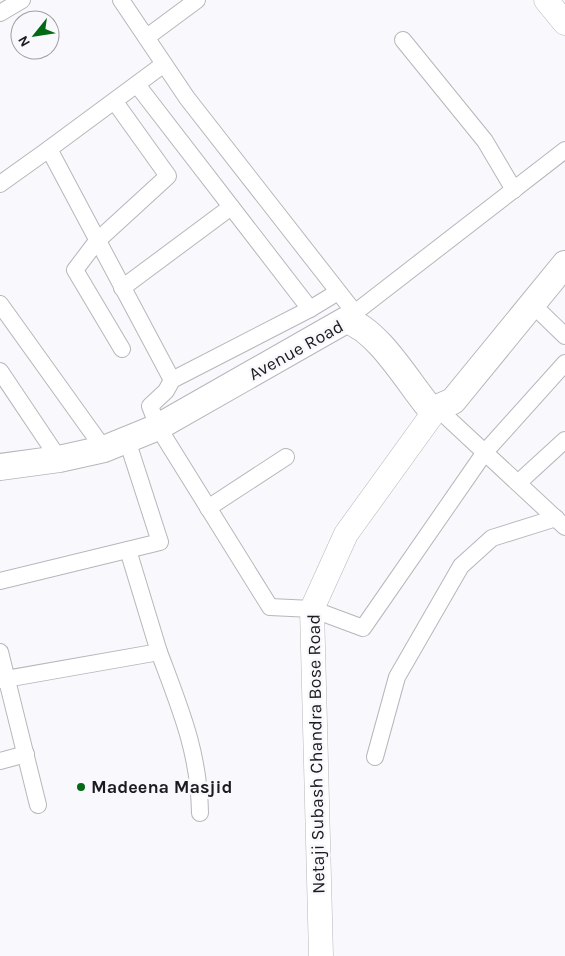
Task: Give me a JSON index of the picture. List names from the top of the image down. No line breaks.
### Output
{"streets":{"main road":["Avenue Road","Netaji Subash Chandra Bose Road"]},"crossings":[["Avenue Road","Netaji Subash Chandra Bose Road"]],"places":["Madeena Masjid"],"north":"bottom left"}
